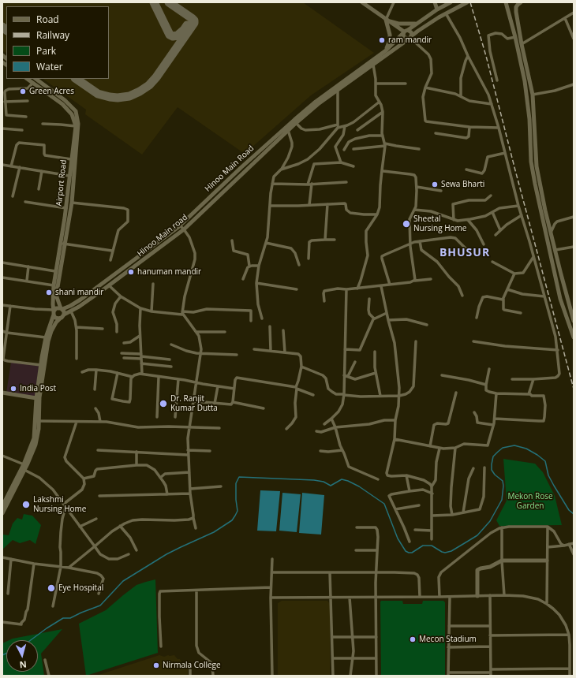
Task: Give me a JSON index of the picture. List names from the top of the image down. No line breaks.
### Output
{"streets":{"main road":["Hinoo Main Road","Airport Road","Hinoo Main road"]},"crossings":[["Hinoo Main Road","Airport Road"],["Hinoo Main Road","Hinoo Main road"],["Airport Road","Hinoo Main road"]],"districts":["BHUSUR"],"parks":["Mekon Rose Garden"],"places":["ram mandir","Green Acres","Sewa Bharti","Sheetal Nursing Home","hanuman mandir","shani mandir","India Post","Dr. Ranjit Kumar Dutta","Lakshmi Nursing Home","Eye Hospital","Mecon Stadium","Nirmala College"],"legend":["Road","Railway","Park","Water"],"north":"bottom"}
